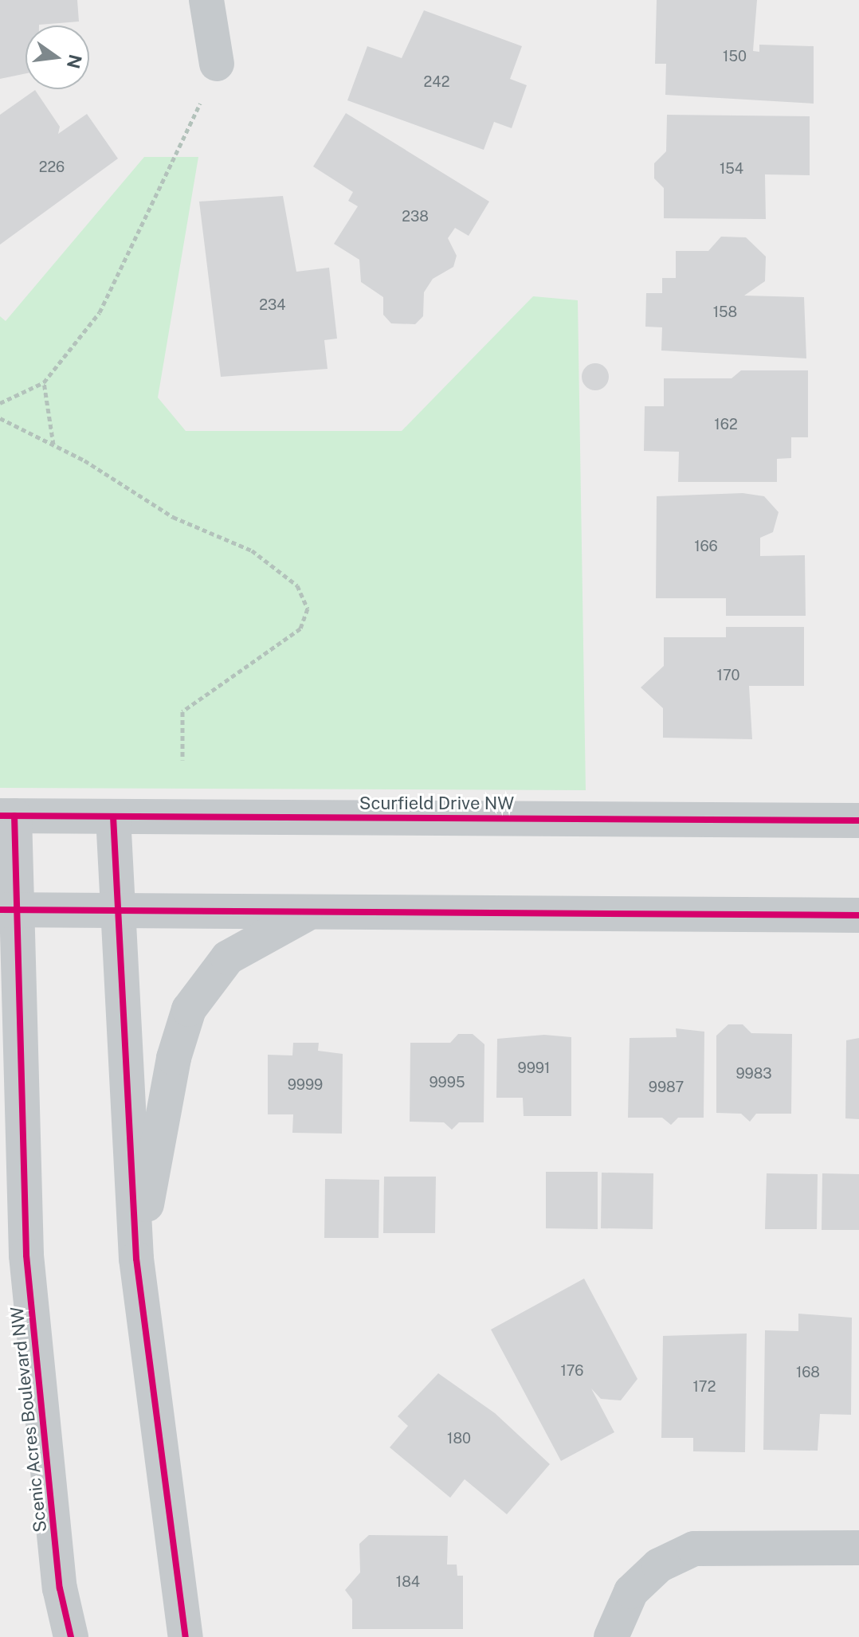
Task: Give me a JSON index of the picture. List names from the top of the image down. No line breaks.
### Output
{"streets":{"street":["Scurfield Drive NW","Scenic Acres Boulevard NW"]},"crossings":[["Scurfield Drive NW","Scenic Acres Boulevard NW"]],"house_numbers":["150","242","226","154","238","234","158","162","166","170","9991","9983","9995","9999","9987","176","168","172","180","184"],"north":"right"}
